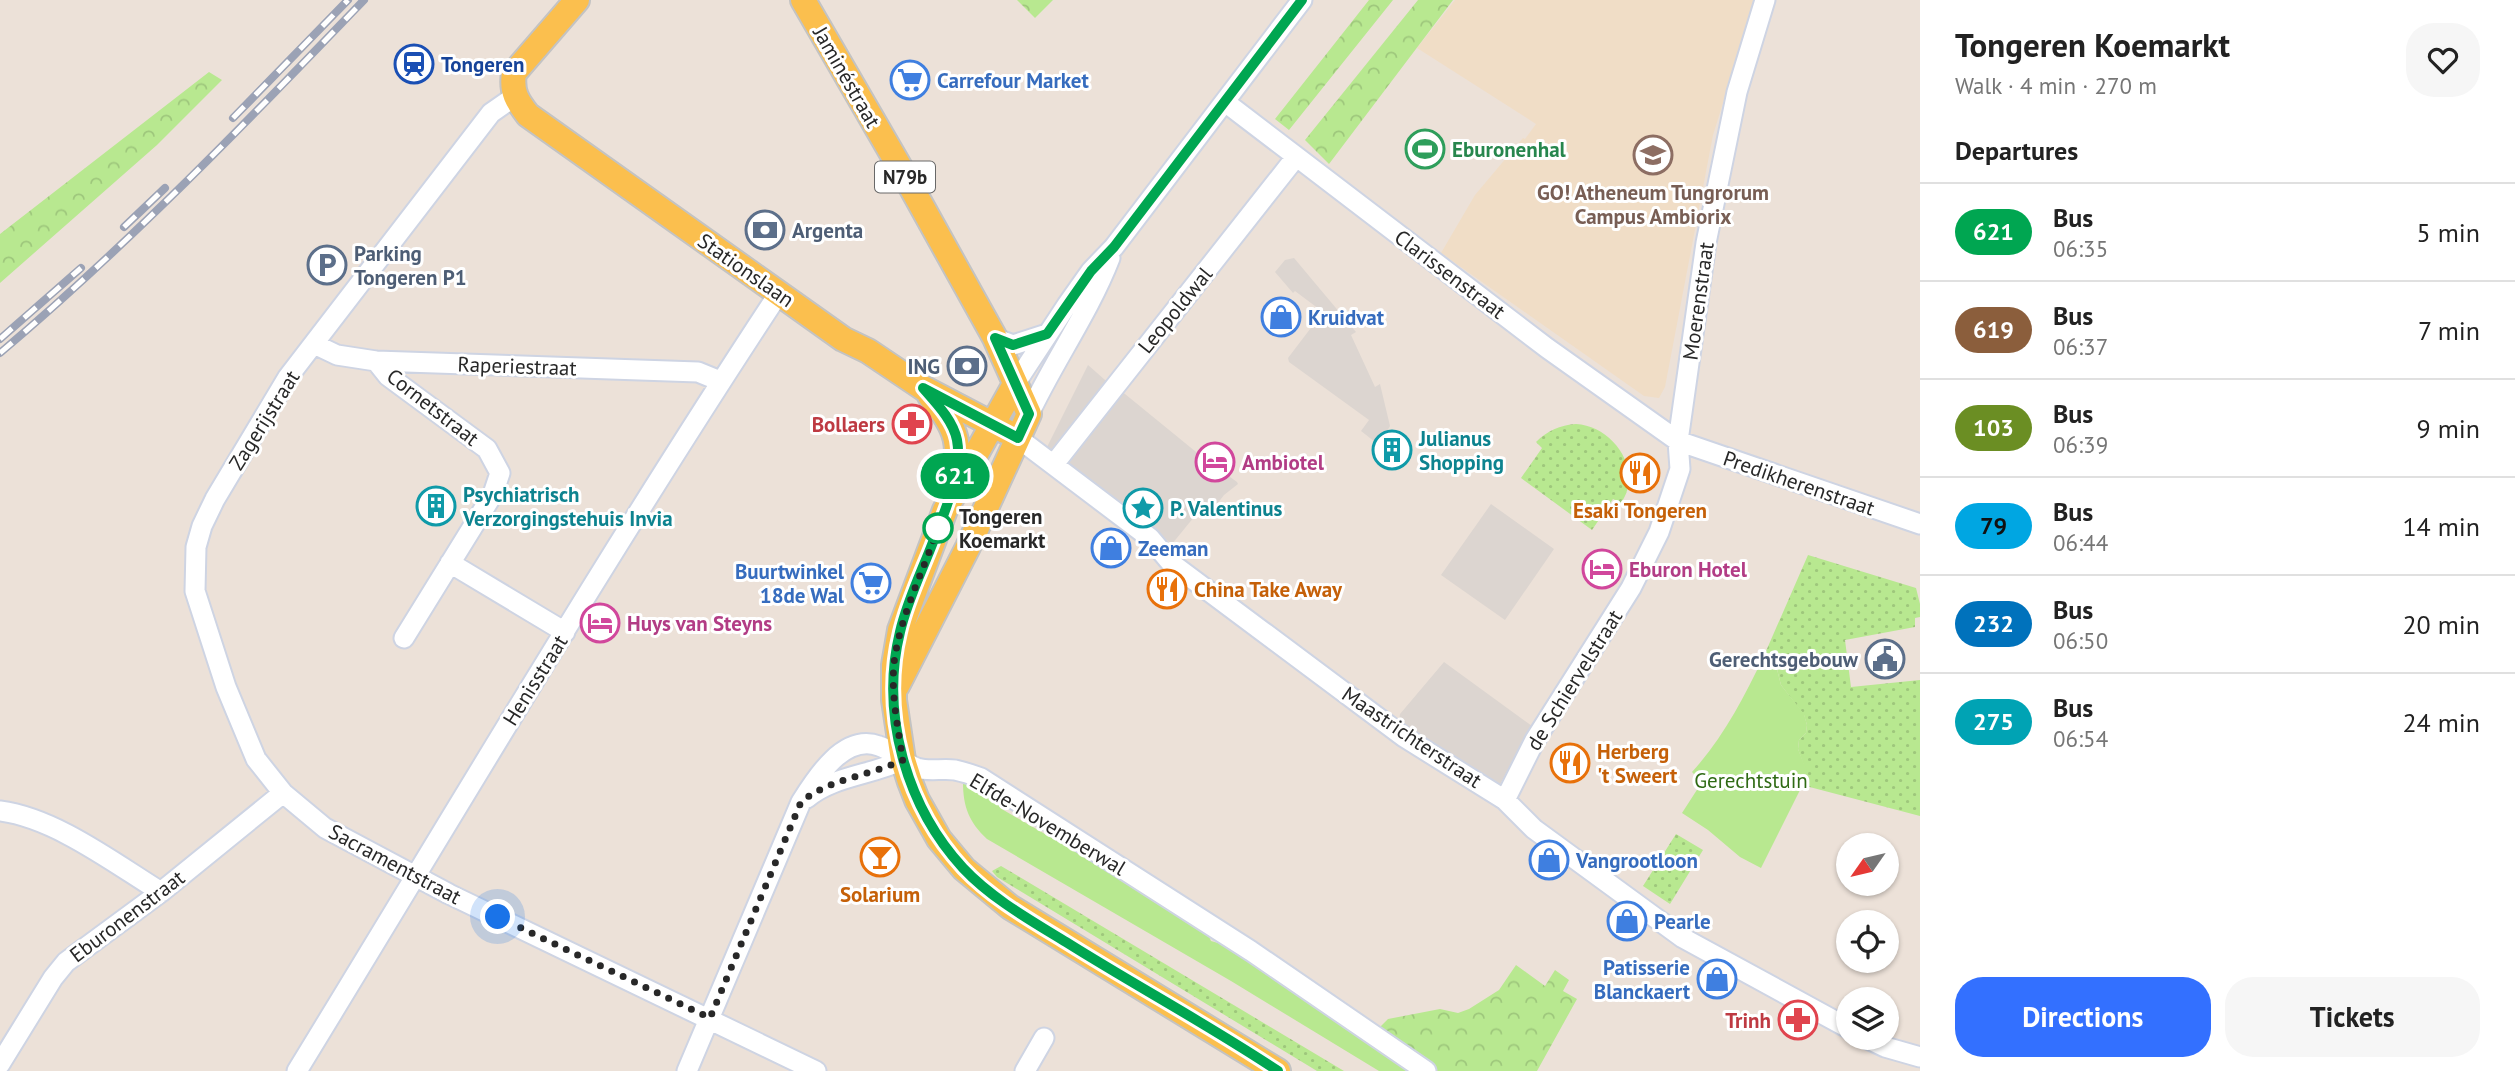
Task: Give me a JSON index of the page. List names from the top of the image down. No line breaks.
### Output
{"streets":{"main road":["Jaminéstraat","N79b","Stationslaan","Maastrichterstraat"],"street":["Clarissenstraat","Moerenstraat","Leopoldwal","Raperiestraat","Cornetstraat","Zagerijstraat","Predikherenstraat","Henisstraat","de Schiervelstraat","Elfde-Novemberwal","Sacramentstraat","Eburonenstraat"]},"crossings":[["Stationslaan","Zagerijstraat"],["Stationslaan","Henisstraat"],["Stationslaan","Maastrichterstraat"],["Clarissenstraat","Moerenstraat"],["Clarissenstraat","Leopoldwal"],["Clarissenstraat","Predikherenstraat"],["Clarissenstraat","de Schiervelstraat"],["Moerenstraat","Predikherenstraat"],["Moerenstraat","de Schiervelstraat"],["Leopoldwal","Maastrichterstraat"],["Raperiestraat","Cornetstraat"],["Raperiestraat","Zagerijstraat"],["Raperiestraat","Henisstraat"],["Zagerijstraat","Sacramentstraat"],["Zagerijstraat","Eburonenstraat"],["Predikherenstraat","de Schiervelstraat"],["Henisstraat","Sacramentstraat"],["de Schiervelstraat","Maastrichterstraat"],["Elfde-Novemberwal","Sacramentstraat"],["Sacramentstraat","Eburonenstraat"]],"parks":["Gerechtstuin"],"places":{"station":["Tongeren"],"supermarket":["Carrefour Market","Buurtwinkel 18de Wal"],"sports":["Eburonenhal"],"school or university":["GO! Atheneum Tungrorum Campus Ambiorix"],"bank":["Argenta","ING"],"parking":["Parking Tongeren P1"],"shop":["Kruidvat","Zeeman","Vangrootloon","Pearle","Patisserie Blanckaert"],"pharmacy":["Bollaers","Trinh"],"building":["Julianus Shopping","Psychiatrisch Verzorgingstehuis Invia"],"hotel":["Ambiotel","Eburon Hotel","Huys van Steyns"],"restaurant":["Esaki Tongeren","China Take Away","Herberg 't Sweert"],"place":["P. Valentinus"],"other":["Tongeren Koemarkt"],"public building":["Gerechtsgebouw"],"bar":["Solarium"]},"lines":["bus line 621"],"north":"bottom left","page":{"on_map":"621","heading":[["Tongeren Koemarkt","Walk · 4 min · 270 m"],"Departures"],"list":[{"mark":"621","name":"Bus","note":"06:35","value":"5 min"},{"mark":"619","name":"Bus","note":"06:37","value":"7 min"},{"mark":"103","name":"Bus","note":"06:39","value":"9 min"},{"mark":"79","name":"Bus","note":"06:44","value":"14 min"},{"mark":"232","name":"Bus","note":"06:50","value":"20 min"},{"mark":"275","name":"Bus","note":"06:54","value":"24 min"}],"buttons":["Directions","Tickets"]}}
